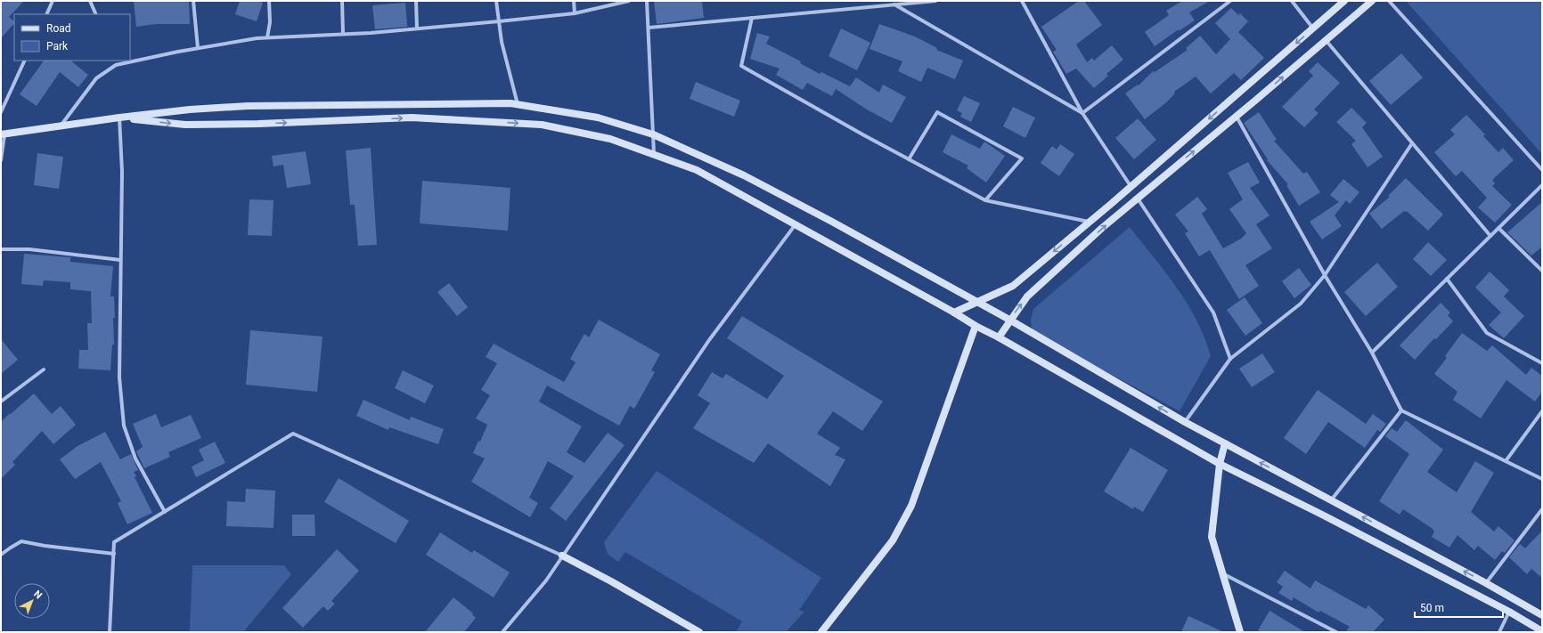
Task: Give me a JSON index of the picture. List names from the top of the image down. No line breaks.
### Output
{"legend":["Road","Park"],"scale_bar":"50 m","north":"top right"}
